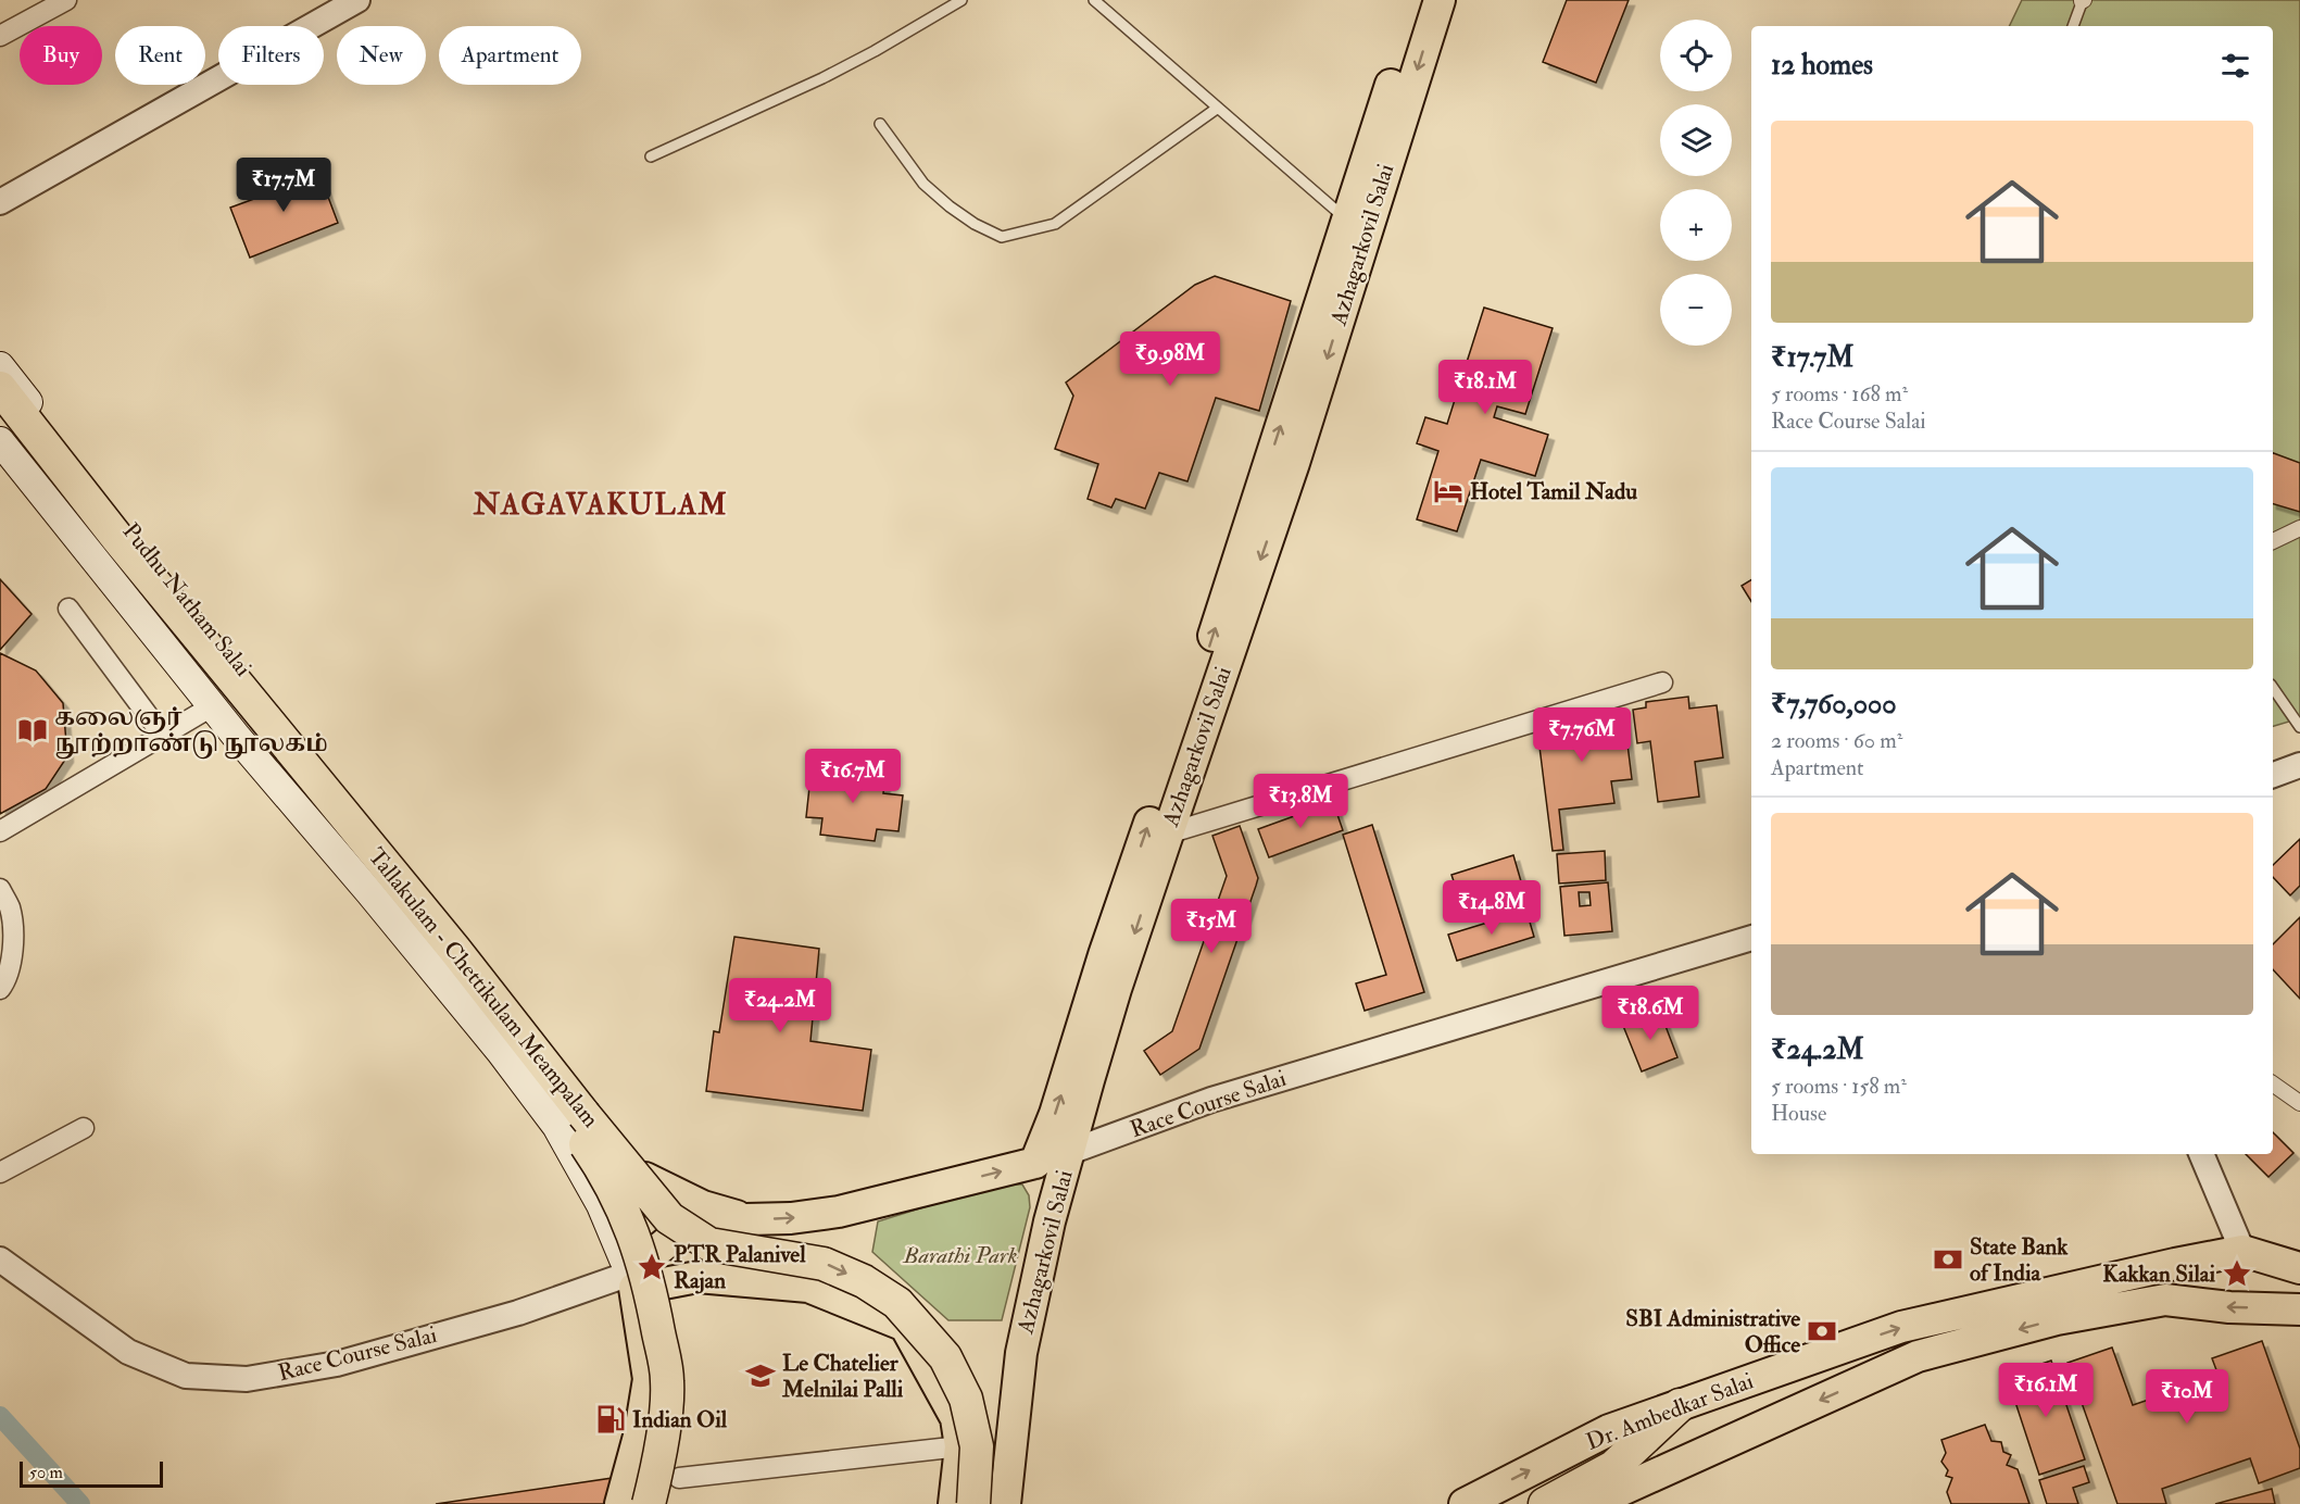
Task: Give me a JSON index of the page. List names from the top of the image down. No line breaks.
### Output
{"streets":{"highway":["Tallakulam - Chettikulam Meampalam"],"main road":["Azhagarkovil Salai","Pudhu Natham Salai","Race Course Salai","Dr. Ambedkar Salai"]},"crossings":[["Azhagarkovil Salai","Race Course Salai"],["Pudhu Natham Salai","Race Course Salai"]],"districts":["NAGAVAKULAM"],"parks":["Barathi Park"],"places":{"hotel":["Hotel Tamil Nadu"],"library":["கலைஞர் நூற்றாண்டு நூலகம்"],"bank":["State Bank of India","SBI Administrative Office"],"place":["PTR Palanivel Rajan","Kakkan Silai"],"school or university":["Le Chatelier Melnilai Palli"],"fuel station":["Indian Oil"]},"scale_bar":"50 m","page":{"map_buttons":["+","−"],"chip":["Buy","Rent","Filters","New","Apartment"],"heading":"12 homes","list":[{"name":"₹17.7M","note":"5 rooms · 168 m² · Race Course Salai"},{"name":"₹7,760,000","note":"2 rooms · 60 m² · Apartment"},{"name":"₹24.2M","note":"5 rooms · 158 m² · House"}],"price":["₹17.7M","₹9.98M","₹18.1M","₹7.76M","₹16.7M","₹13.8M","₹14.8M","₹15M","₹24.2M","₹18.6M","₹16.1M","₹10M"],"scale":"50 m"}}
